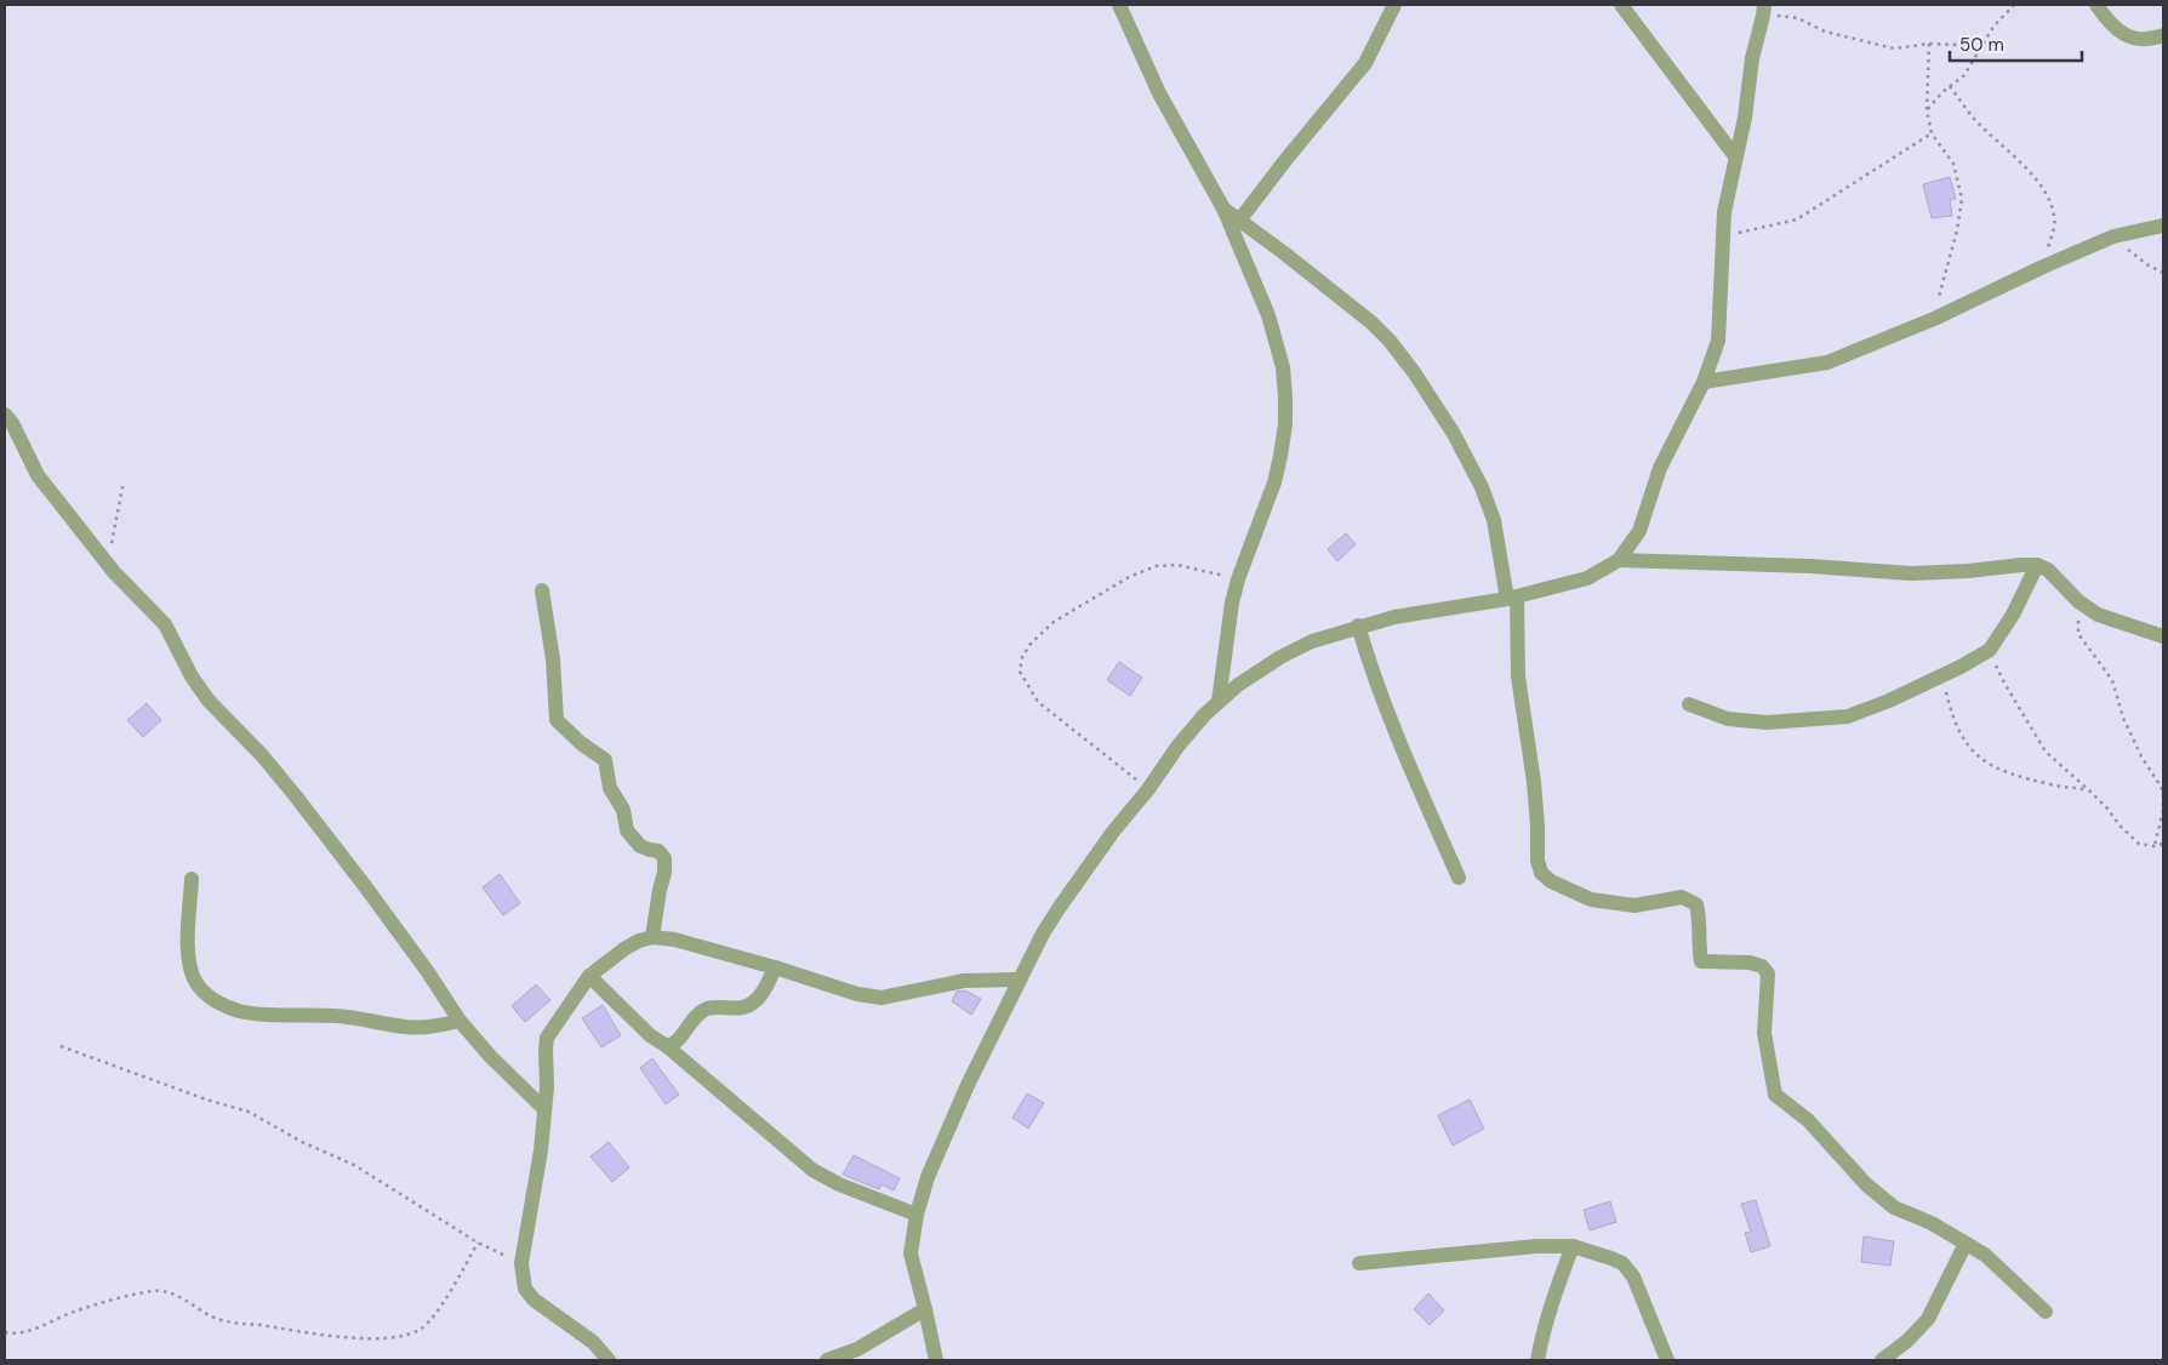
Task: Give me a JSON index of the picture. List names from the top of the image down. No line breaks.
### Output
{"scale_bar":"50 m"}
